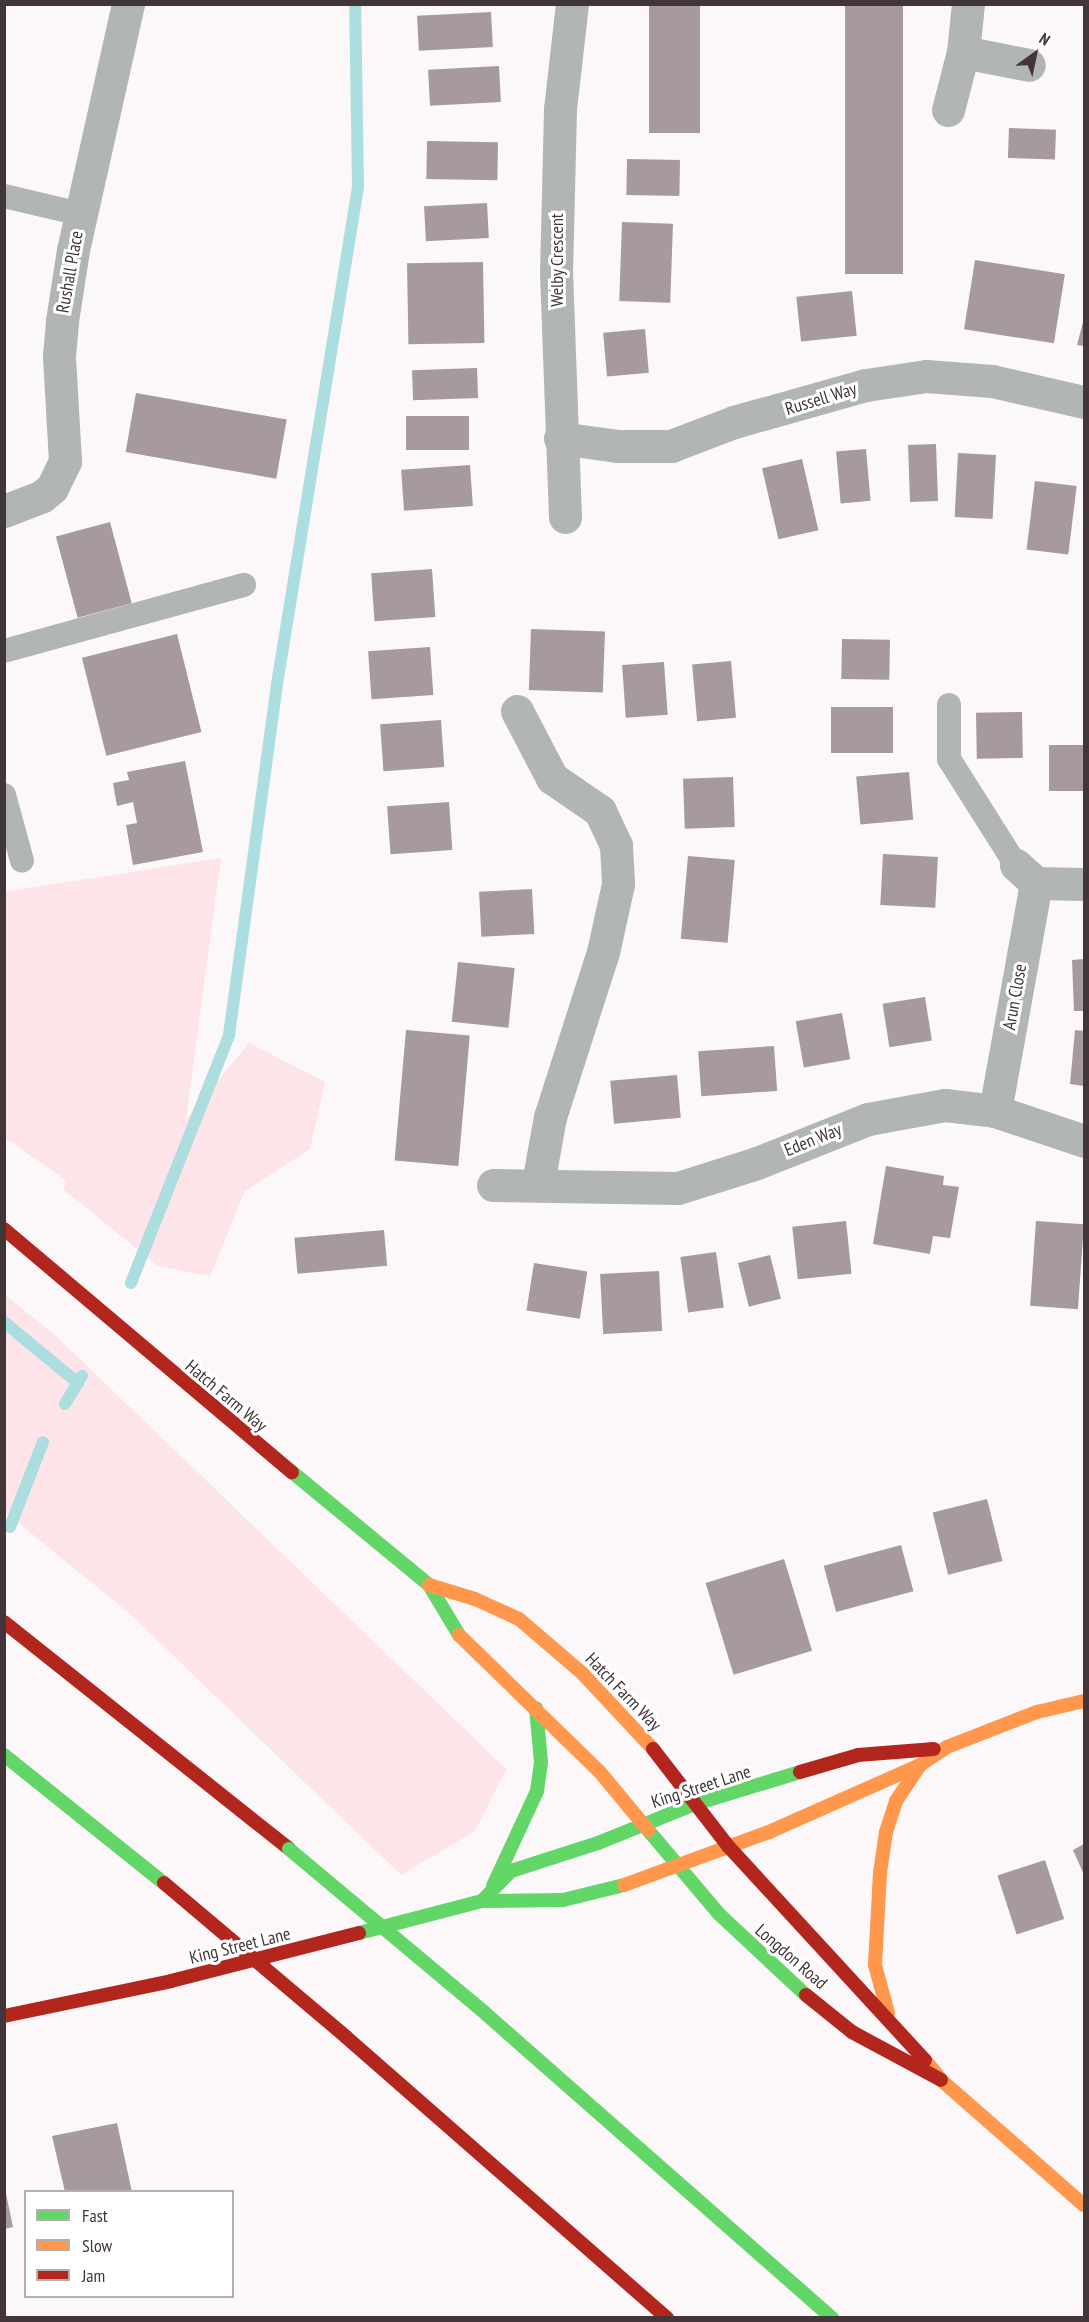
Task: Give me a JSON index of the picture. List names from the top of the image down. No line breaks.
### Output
{"streets":{"main road":["Hatch Farm Way","King Street Lane","Longdon Road"],"street":["Welby Crescent","Rushall Place","Russell Way","Arun Close","Eden Way"]},"crossings":[["Welby Crescent","Russell Way"],["Arun Close","Eden Way"],["Hatch Farm Way","King Street Lane"],["Hatch Farm Way","Longdon Road"],["King Street Lane","Longdon Road"]],"legend":["Fast","Slow","Jam"],"north":"top right"}
